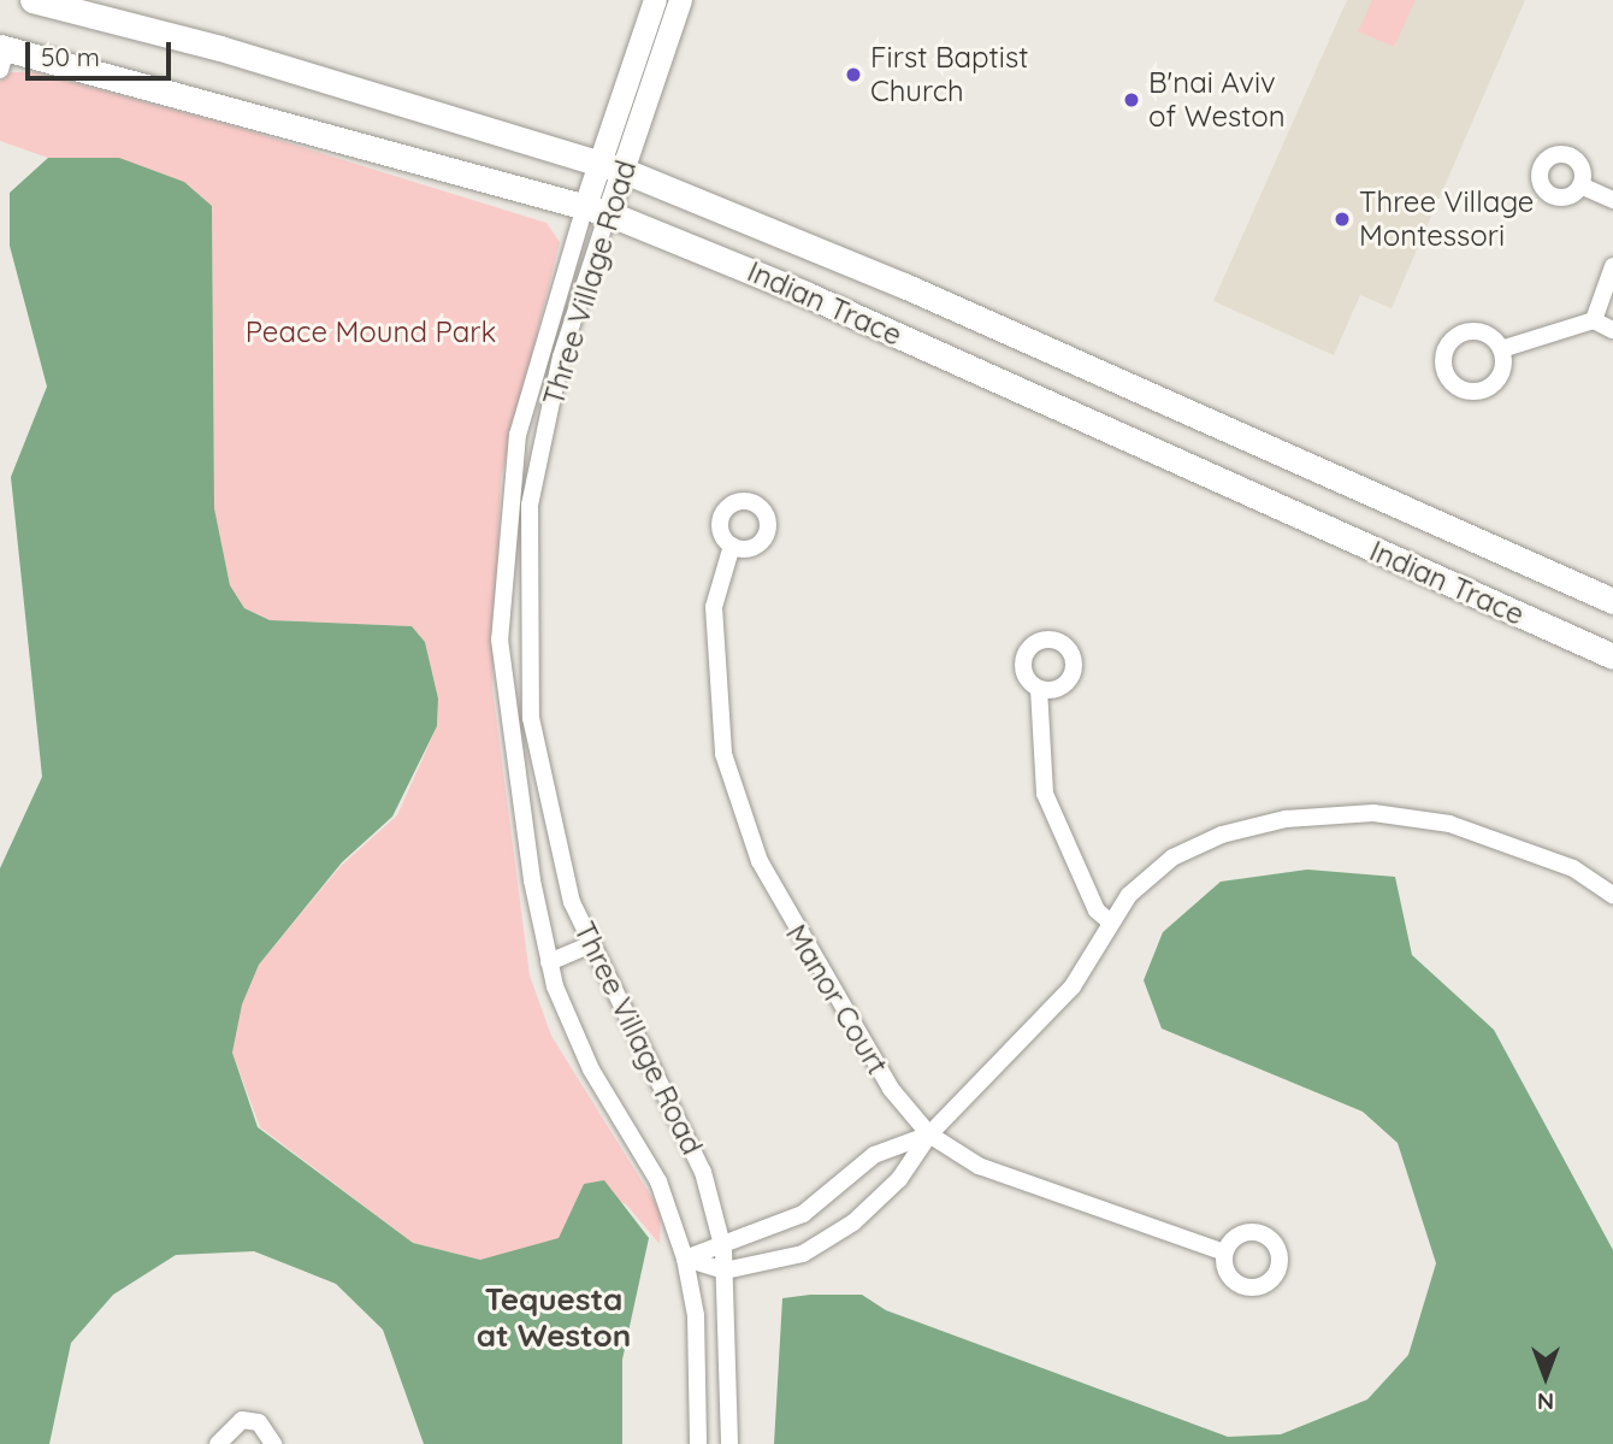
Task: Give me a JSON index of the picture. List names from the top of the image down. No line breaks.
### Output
{"streets":{"main road":["Indian Trace"],"street":["Three Village Road","Manor Court"]},"crossings":[["Three Village Road","Indian Trace"]],"districts":["Tequesta at Weston"],"parks":["Peace Mound Park"],"places":["First Baptist Church","B'nai Aviv of Weston","Three Village Montessori"],"scale_bar":"50 m","north":"bottom"}
